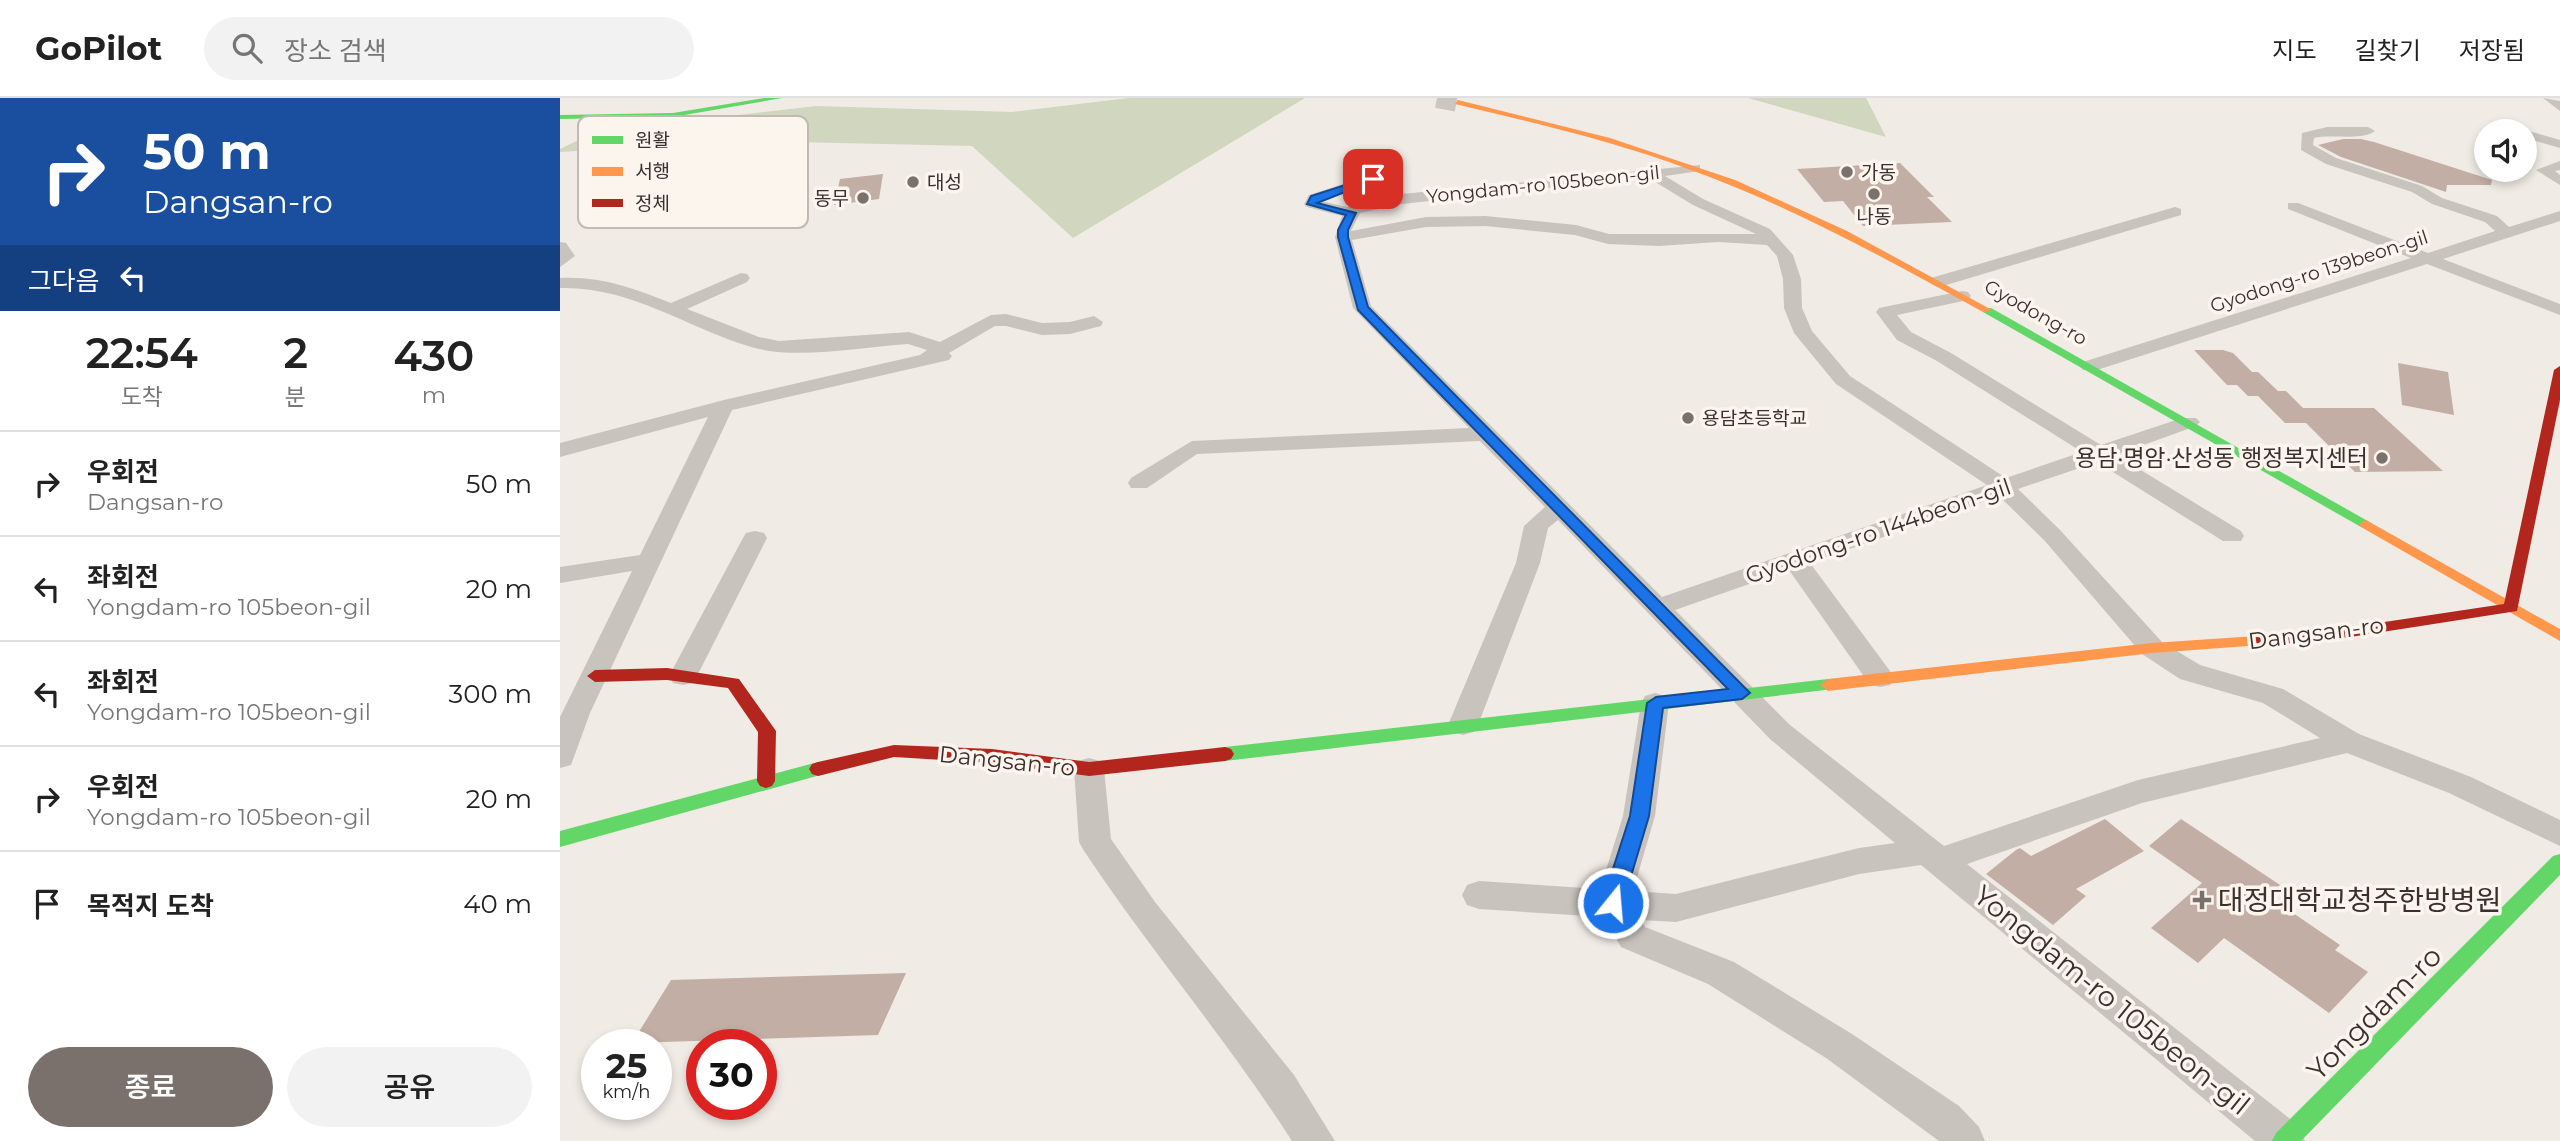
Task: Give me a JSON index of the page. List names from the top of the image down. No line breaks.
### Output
{"streets":{"street":["Yongdam-ro 105beon-gil","Gyodong-ro 139beon-gil","Gyodong-ro","Gyodong-ro 144beon-gil","Dangsan-ro","Yongdam-ro"]},"crossings":[["Yongdam-ro 105beon-gil","Gyodong-ro"],["Yongdam-ro 105beon-gil","Gyodong-ro 144beon-gil"],["Yongdam-ro 105beon-gil","Dangsan-ro"],["Yongdam-ro 105beon-gil","Yongdam-ro"],["Gyodong-ro 139beon-gil","Gyodong-ro"],["Gyodong-ro","Gyodong-ro 144beon-gil"],["Gyodong-ro","Dangsan-ro"]],"places":{"other":["가동","대성","나동","동무","용담초등학교","용담·명암·산성동 행정복지센터"],"health":["대정대학교청주한방병원"]},"legend":["원활","서행","정체"],"page":{"header":"GoPilot","search":"장소 검색","nav":["지도","길찾기","저장됨"],"turn":["50 m","Dangsan-ro"],"then":"그다음","eta":["22:54","도착","2","분","430","m"],"list":[{"name":"우회전","note":"Dangsan-ro","value":"50 m"},{"name":"좌회전","note":"Yongdam-ro 105beon-gil","value":"20 m"},{"name":"좌회전","note":"Yongdam-ro 105beon-gil","value":"300 m"},{"name":"우회전","note":"Yongdam-ro 105beon-gil","value":"20 m"},{"name":"목적지 도착","value":"40 m"}],"speed":"25 km/h","limit":"30","buttons":["종료","공유"]}}
